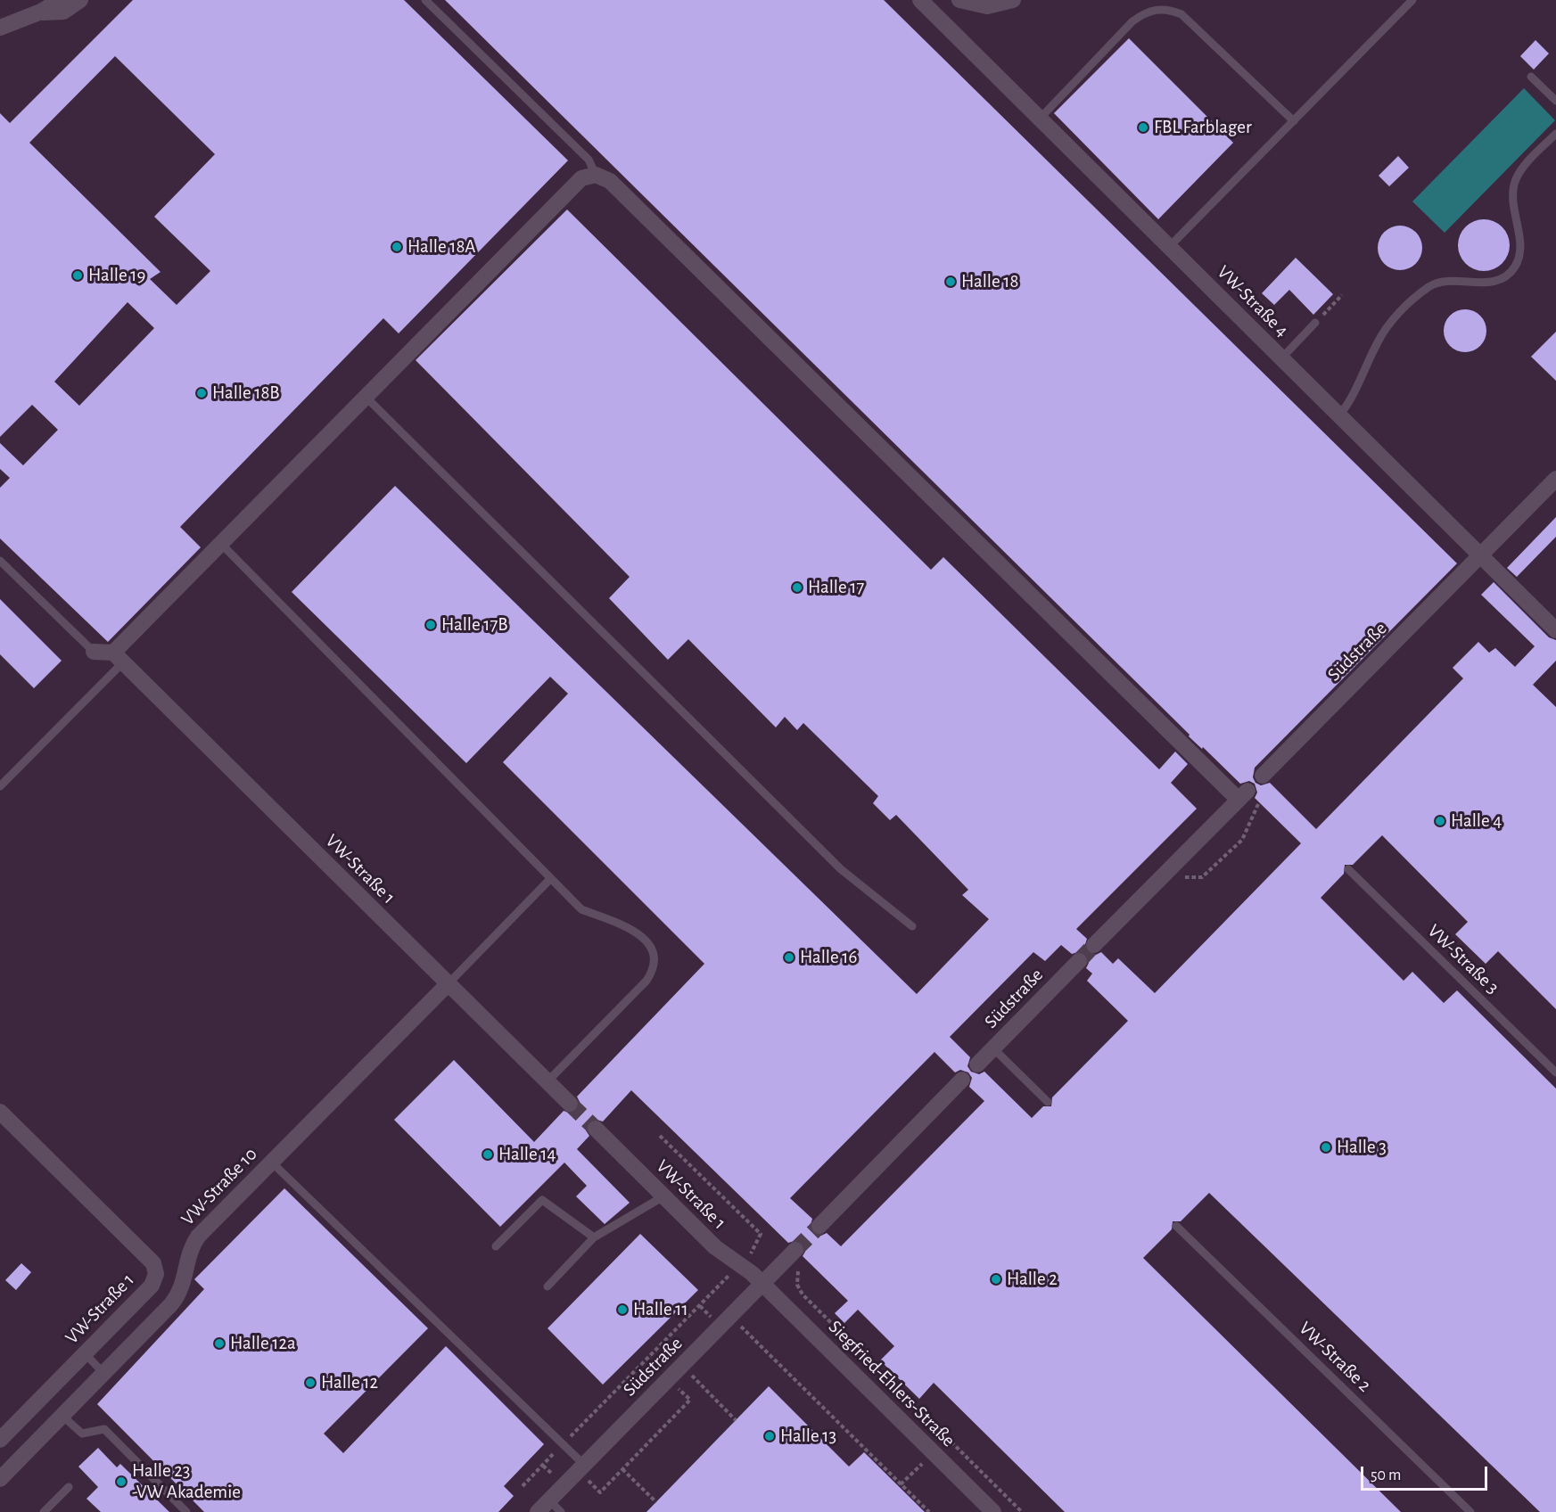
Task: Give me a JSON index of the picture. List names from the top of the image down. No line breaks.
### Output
{"streets":{"street":["VW-Straße 4","Südstraße","VW-Straße 1","VW-Straße 10","Siegfried-Ehlers-Straße"],"lane":["VW-Straße 3","VW-Straße 2"]},"crossings":[["VW-Straße 4","Südstraße"],["Südstraße","VW-Straße 1"],["Südstraße","Siegfried-Ehlers-Straße"],["VW-Straße 1","VW-Straße 10"],["VW-Straße 1","Siegfried-Ehlers-Straße"]],"places":["FBL Farblager","Halle 18A","Halle 19","Halle 18","Halle 18B","Halle 17","Halle 17B","Halle 4","Halle 16","Halle 3","Halle 14","Halle 2","Halle 11","Halle 12a","Halle 12","Halle 13","Halle 23 -VW Akademie"],"scale_bar":"50 m"}
